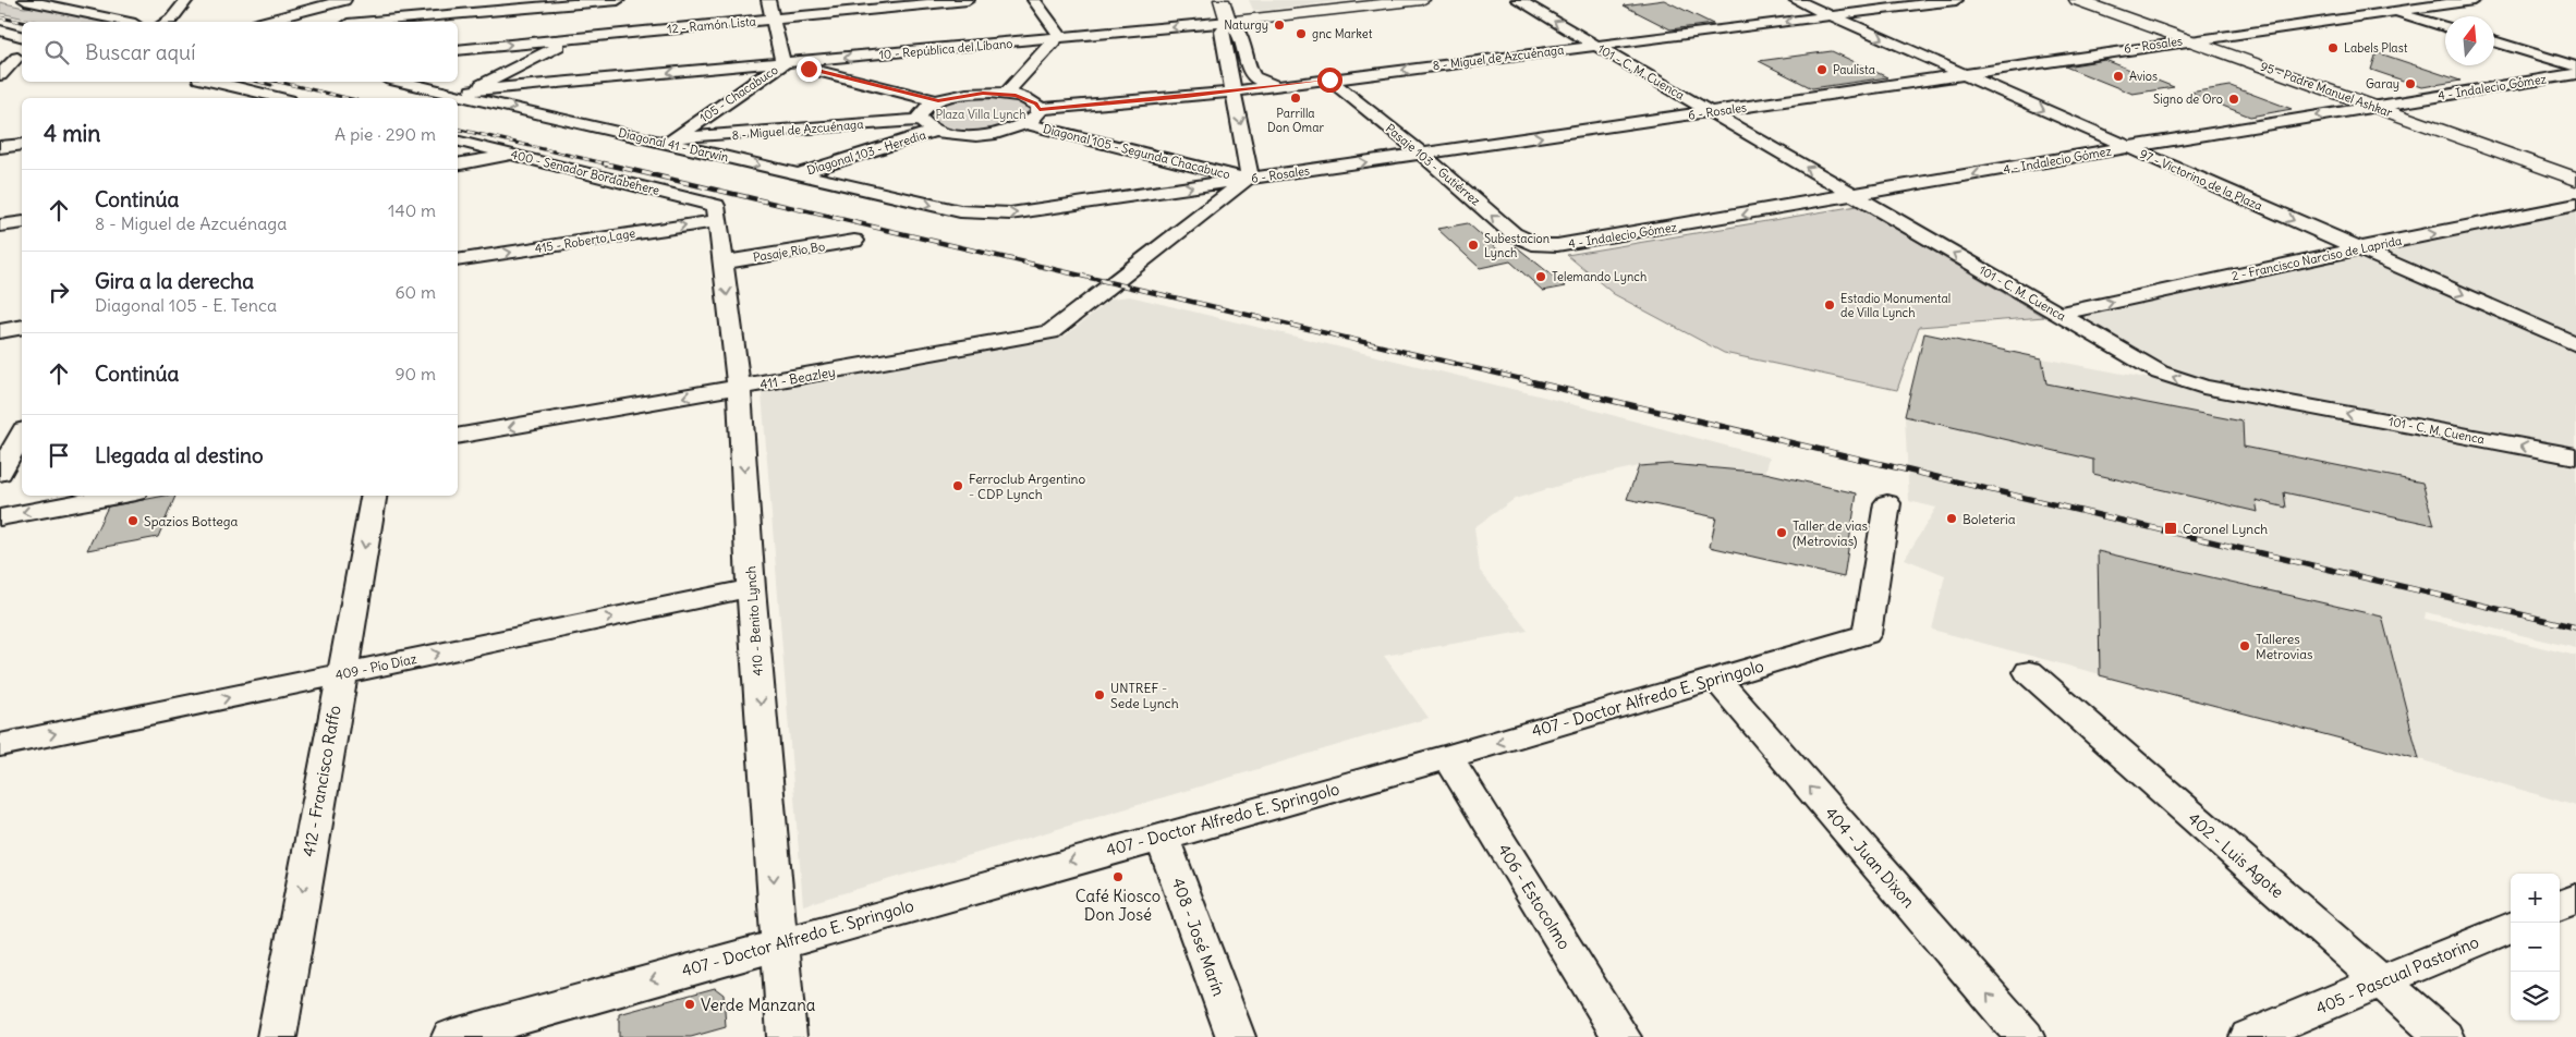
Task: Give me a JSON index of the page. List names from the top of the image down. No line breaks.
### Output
{"streets":{"street":["12 - Ramón Lista","6 - Rosales","10 - República del Líbano","8 - Miguel de Azcuénaga","101 - C. M. Cuenca","4 - Indalecio Gómez","95 - Padre Manuel Ashkar","105 - Chacabuco","Diagonal 41 - Darwin","Diagonal 105 - Segunda Chacabuco","Diagonal 103 - Heredia","Pasaje 103 - Gutiérrez","400 - Senador Bordabehere","97 - Victorino de la Plaza","415 - Roberto Lage","Pasaje Rio Bo","2 - Francisco Narciso de Laprida","411 - Beazley","410 - Benito Lynch","409 - Pío Díaz","407 - Doctor Alfredo E. Springolo","412 - Francisco Raffo","402 - Luis Agote","404 - Juan Dixon","406 - Estocolmo","408 - José Marín","405 - Pascual Pastorino"]},"crossings":[["12 - Ramón Lista","105 - Chacabuco"],["6 - Rosales","101 - C. M. Cuenca"],["6 - Rosales","95 - Padre Manuel Ashkar"],["6 - Rosales","Diagonal 41 - Darwin"],["6 - Rosales","Diagonal 105 - Segunda Chacabuco"],["6 - Rosales","Pasaje 103 - Gutiérrez"],["6 - Rosales","97 - Victorino de la Plaza"],["6 - Rosales","411 - Beazley"],["10 - República del Líbano","105 - Chacabuco"],["10 - República del Líbano","Diagonal 41 - Darwin"],["8 - Miguel de Azcuénaga","101 - C. M. Cuenca"],["8 - Miguel de Azcuénaga","105 - Chacabuco"],["8 - Miguel de Azcuénaga","Diagonal 41 - Darwin"],["8 - Miguel de Azcuénaga","Pasaje 103 - Gutiérrez"],["8 - Miguel de Azcuénaga","97 - Victorino de la Plaza"],["101 - C. M. Cuenca","4 - Indalecio Gómez"],["101 - C. M. Cuenca","2 - Francisco Narciso de Laprida"],["4 - Indalecio Gómez","95 - Padre Manuel Ashkar"],["4 - Indalecio Gómez","Pasaje 103 - Gutiérrez"],["4 - Indalecio Gómez","97 - Victorino de la Plaza"],["105 - Chacabuco","Diagonal 41 - Darwin"],["Diagonal 41 - Darwin","Diagonal 103 - Heredia"],["Diagonal 105 - Segunda Chacabuco","411 - Beazley"],["400 - Senador Bordabehere","415 - Roberto Lage"],["400 - Senador Bordabehere","410 - Benito Lynch"],["97 - Victorino de la Plaza","2 - Francisco Narciso de Laprida"],["415 - Roberto Lage","410 - Benito Lynch"],["Pasaje Rio Bo","410 - Benito Lynch"],["411 - Beazley","410 - Benito Lynch"],["410 - Benito Lynch","409 - Pío Díaz"],["410 - Benito Lynch","407 - Doctor Alfredo E. Springolo"],["409 - Pío Díaz","412 - Francisco Raffo"],["407 - Doctor Alfredo E. Springolo","404 - Juan Dixon"],["407 - Doctor Alfredo E. Springolo","406 - Estocolmo"],["407 - Doctor Alfredo E. Springolo","408 - José Marín"],["402 - Luis Agote","405 - Pascual Pastorino"]],"one_way":["6 - Rosales","8 - Miguel de Azcuénaga","101 - C. M. Cuenca","4 - Indalecio Gómez","Pasaje 103 - Gutiérrez","97 - Victorino de la Plaza","2 - Francisco Narciso de Laprida","410 - Benito Lynch","409 - Pío Díaz","407 - Doctor Alfredo E. Springolo","412 - Francisco Raffo","404 - Juan Dixon"],"parks":["Plaza Villa Lynch"],"places":{"other":["Naturgy","gnc Market","Labels Plast","Paulista","Avios","Garay","Parrilla Don Omar","Signo de Oro","Subestacion Lynch","Telemando Lynch","Estadio Monumental de Villa Lynch","Ferroclub Argentino - CDP Lynch","Boleteria","Spazios Bottega","Taller de vias (Metrovias)","Talleres Metrovias","UNTREF - Sede Lynch","Café Kiosco Don José","Verde Manzana"],"transit":["Coronel Lynch"]},"north":"top","page":{"search":"Buscar aquí","heading":["4 min","A pie · 290 m"],"list":[["Continúa","8 - Miguel de Azcuénaga","140 m"],["Gira a la derecha","Diagonal 105 - E. Tenca","60 m"],["Continúa","90 m"],"Llegada al destino"],"map_buttons":["+","−"]}}
